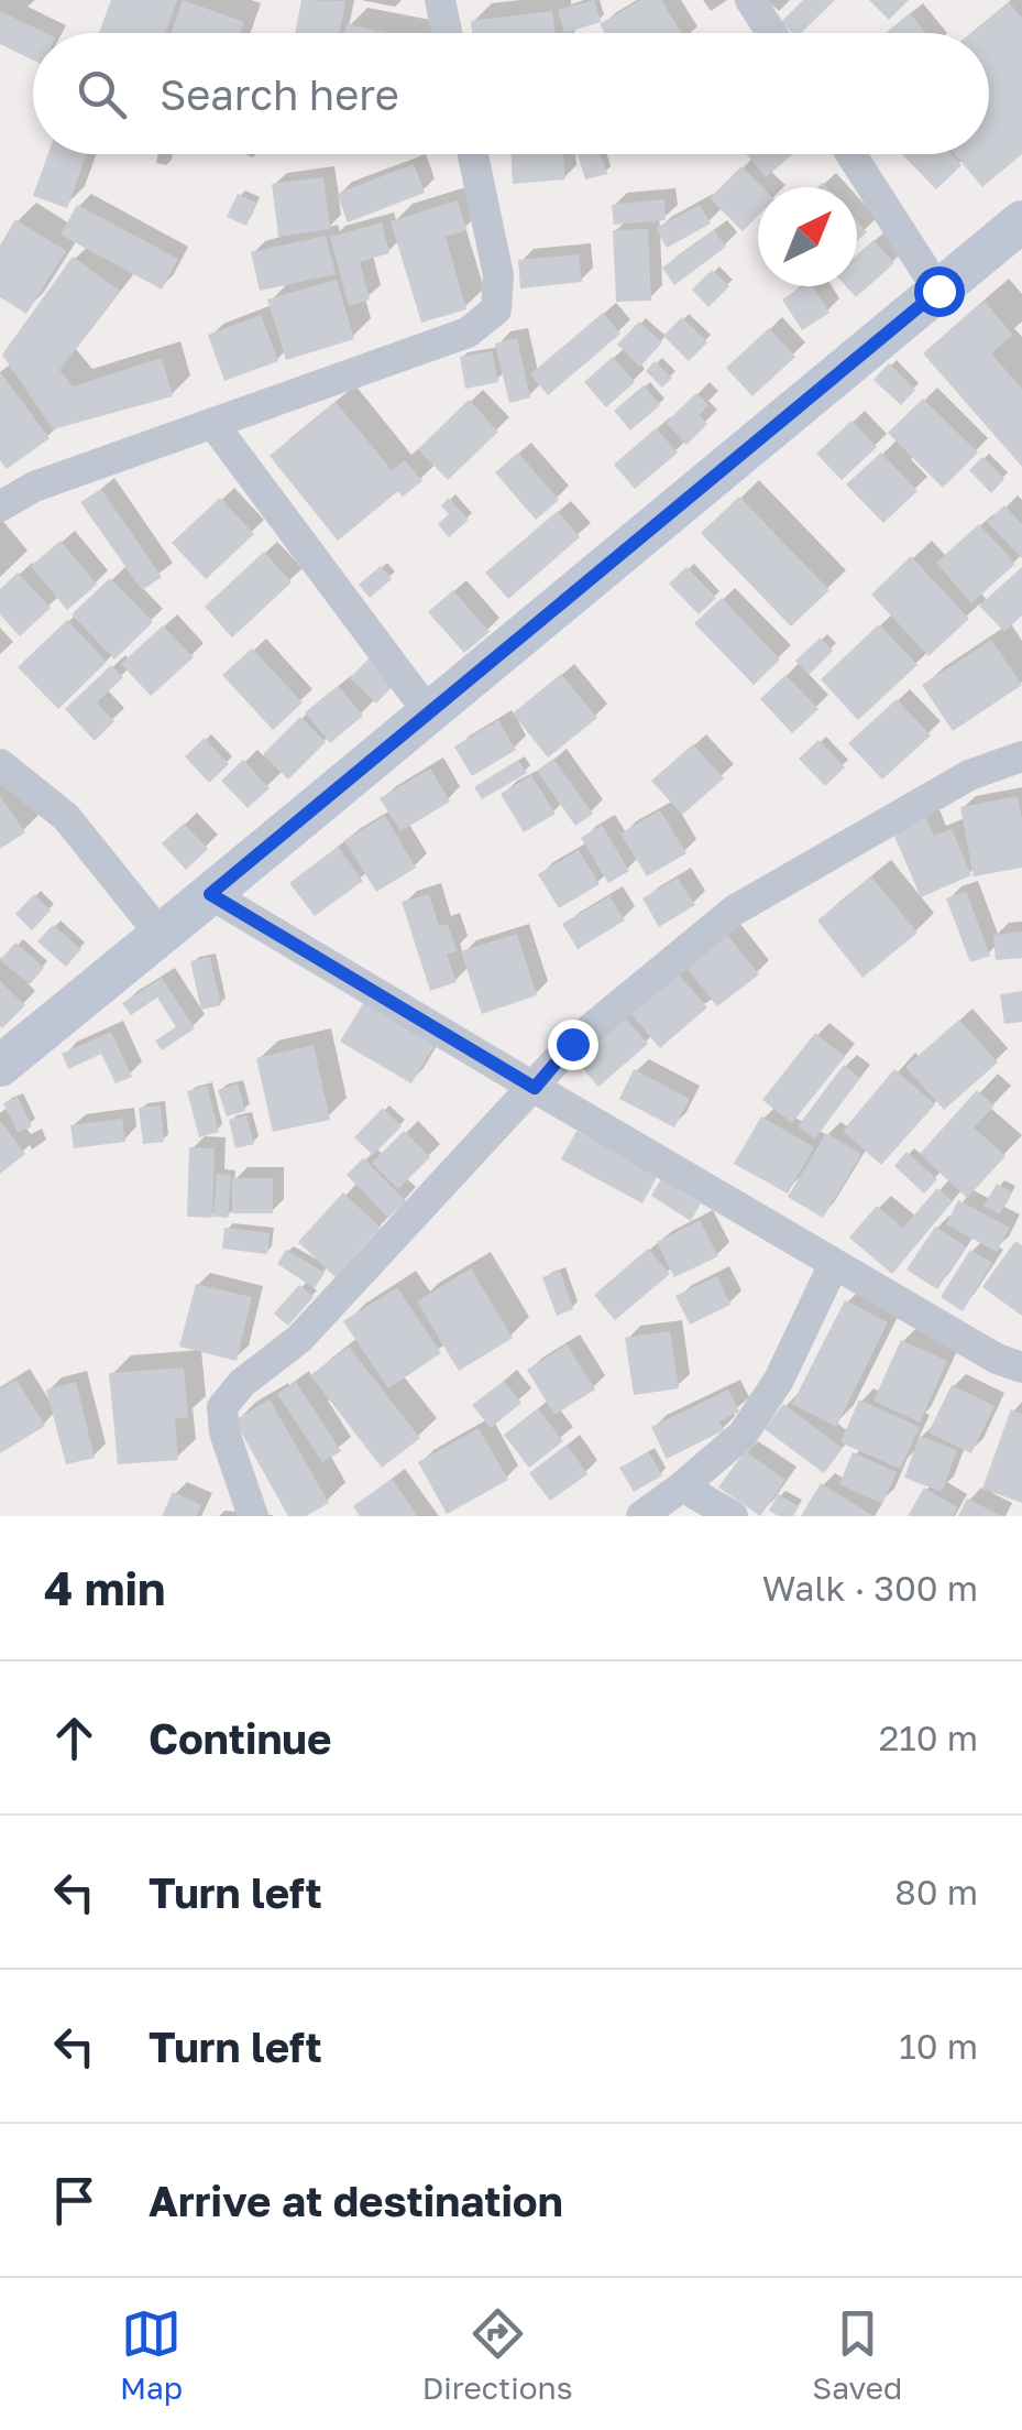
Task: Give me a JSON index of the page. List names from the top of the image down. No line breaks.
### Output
{"north":"top right","page":{"search":"Search here","heading":["4 min","Walk · 300 m"],"list":[["Continue","210 m"],["Turn left","80 m"],["Turn left","10 m"],"Arrive at destination"],"nav":["Map","Directions","Saved"]}}
